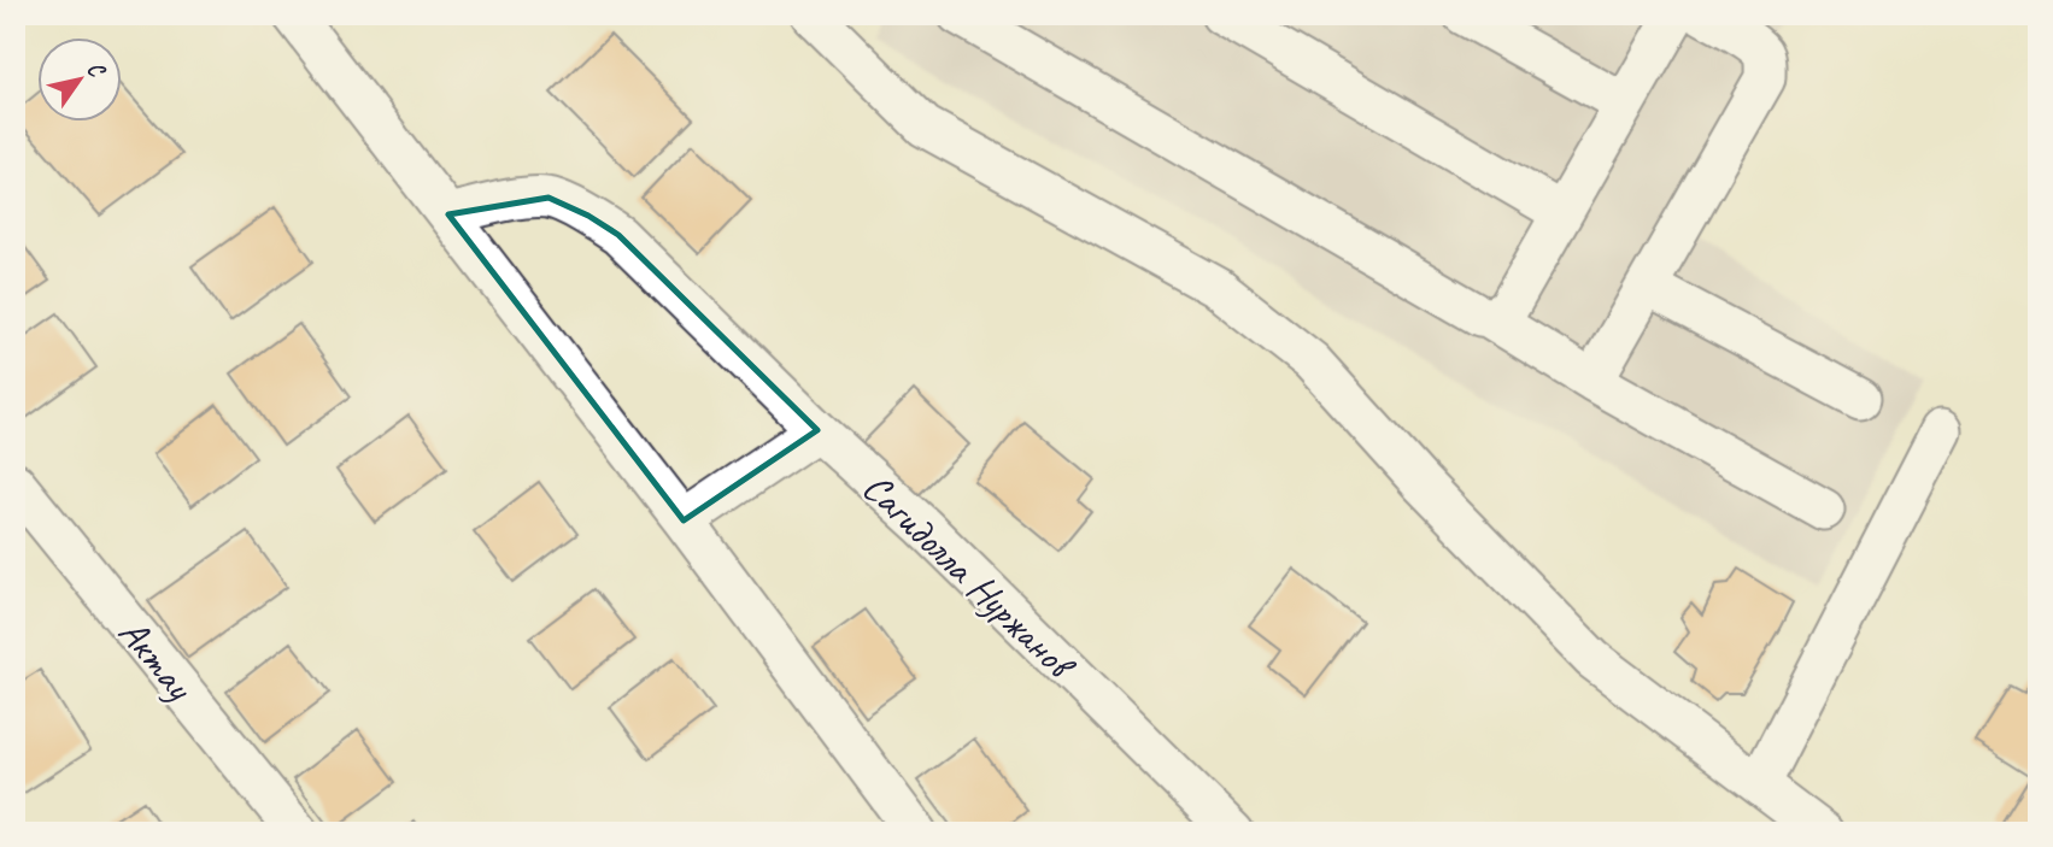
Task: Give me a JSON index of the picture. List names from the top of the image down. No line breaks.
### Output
{"streets":{"street":["Сагидолла Нуржанов","Актау"]},"north":"top right"}
